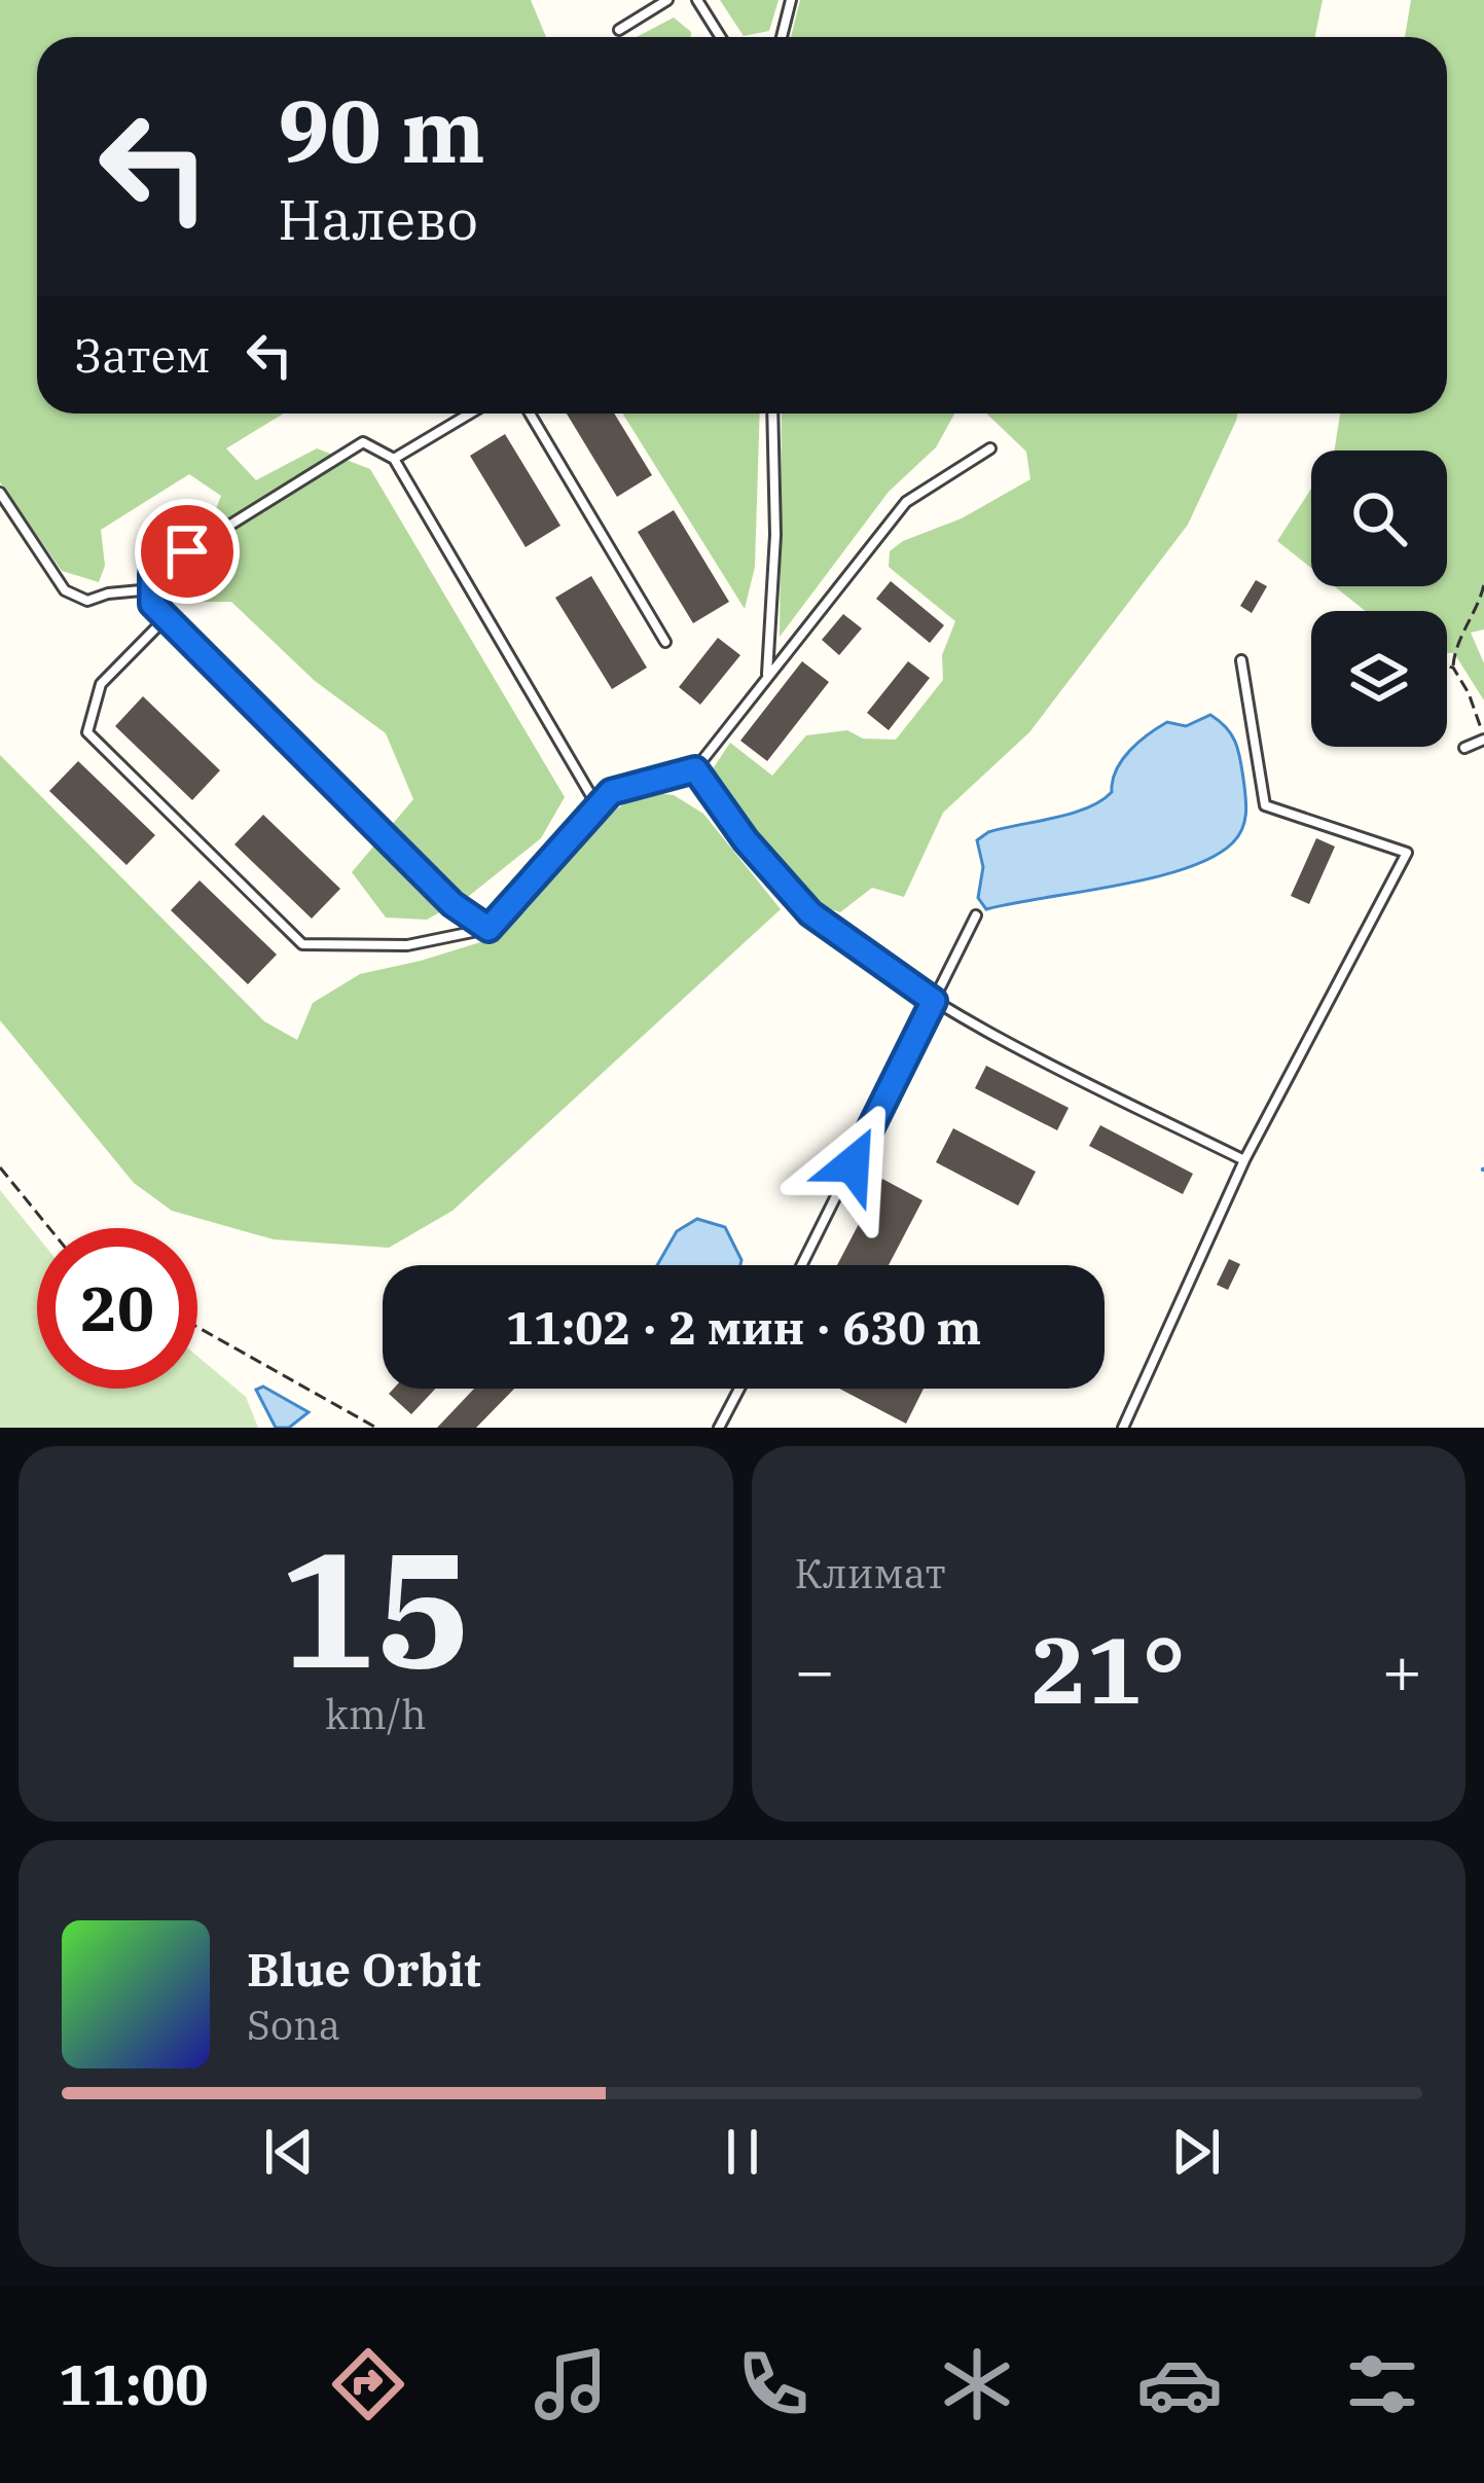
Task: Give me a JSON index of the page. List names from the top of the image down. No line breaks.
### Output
{"page":{"turn":["90 m","Налево"],"then":"Затем","limit":"20","trip":"11:02 · 2 мин · 630 m","tile":[["15","km/h"],"Климат"],"heat":["−","21°","+"],"song":["Blue Orbit","Sona"],"tabs":"11:00"}}
